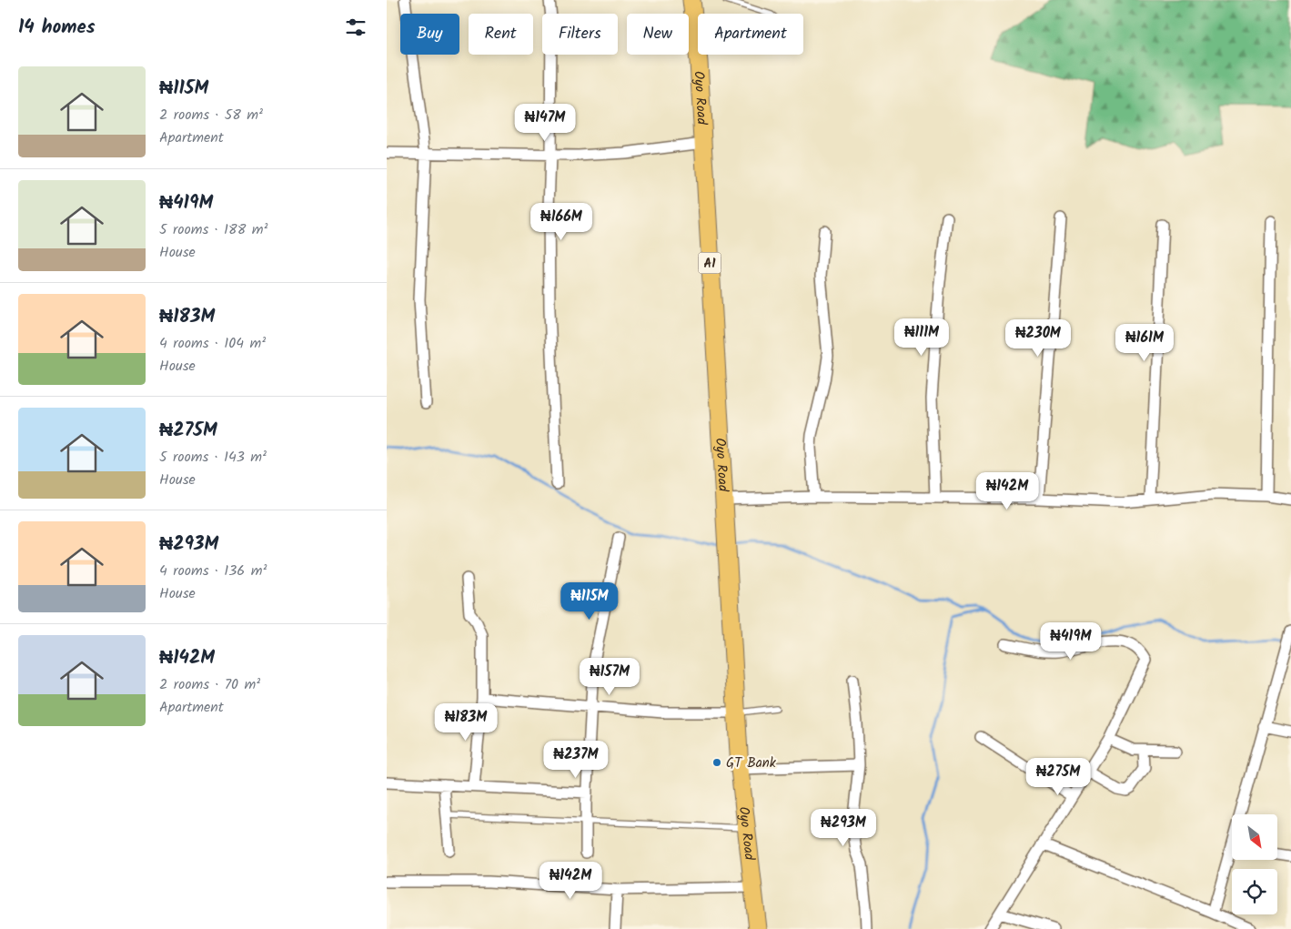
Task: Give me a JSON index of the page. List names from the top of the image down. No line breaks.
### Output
{"streets":{"highway":["Oyo Road","A1"]},"places":["GT Bank"],"north":"bottom right","page":{"heading":"14 homes","chip":["Buy","Rent","Filters","New","Apartment"],"list":[{"name":"₦115M","note":"2 rooms · 58 m² · Apartment"},{"name":"₦419M","note":"5 rooms · 188 m² · House"},{"name":"₦183M","note":"4 rooms · 104 m² · House"},{"name":"₦275M","note":"5 rooms · 143 m² · House"},{"name":"₦293M","note":"4 rooms · 136 m² · House"},{"name":"₦142M","note":"2 rooms · 70 m² · Apartment"}],"price":["₦147M","₦166M","₦111M","₦230M","₦161M","₦142M","₦115M","₦419M","₦157M","₦183M","₦237M","₦275M","₦293M","₦142M"]}}
